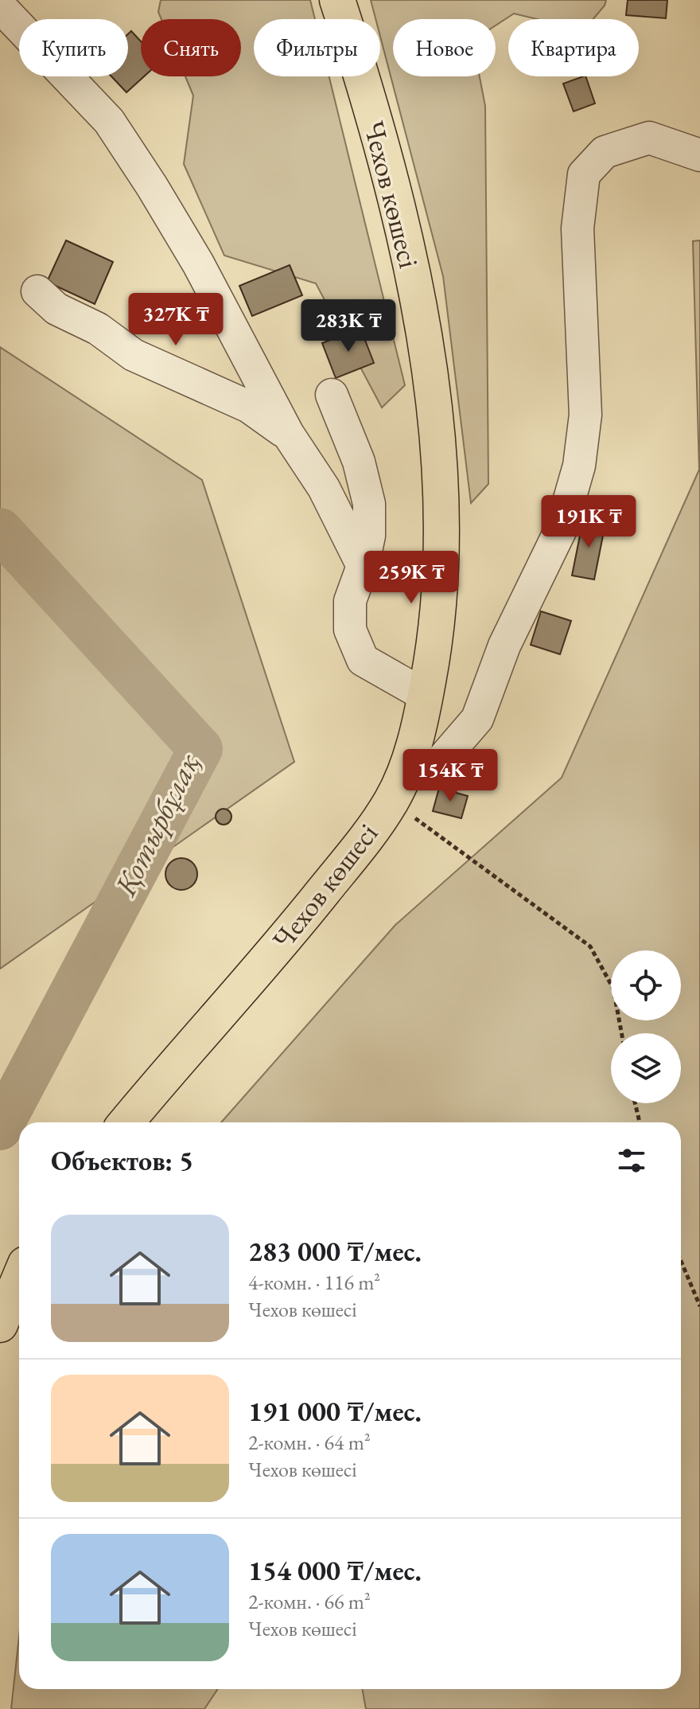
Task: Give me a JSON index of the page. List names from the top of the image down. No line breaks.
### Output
{"streets":{"main road":["Чехов көшесі"]},"water":["Қотырбұлақ"],"page":{"chip":["Купить","Снять","Фильтры","Новое","Квартира"],"price":["327K ₸","283K ₸","191K ₸","259K ₸","154K ₸"],"heading":"Объектов: 5","list":[{"name":"283 000 ₸/мес.","note":"4-комн. · 116 m² · Чехов көшесі"},{"name":"191 000 ₸/мес.","note":"2-комн. · 64 m² · Чехов көшесі"},{"name":"154 000 ₸/мес.","note":"2-комн. · 66 m² · Чехов көшесі"}]}}
